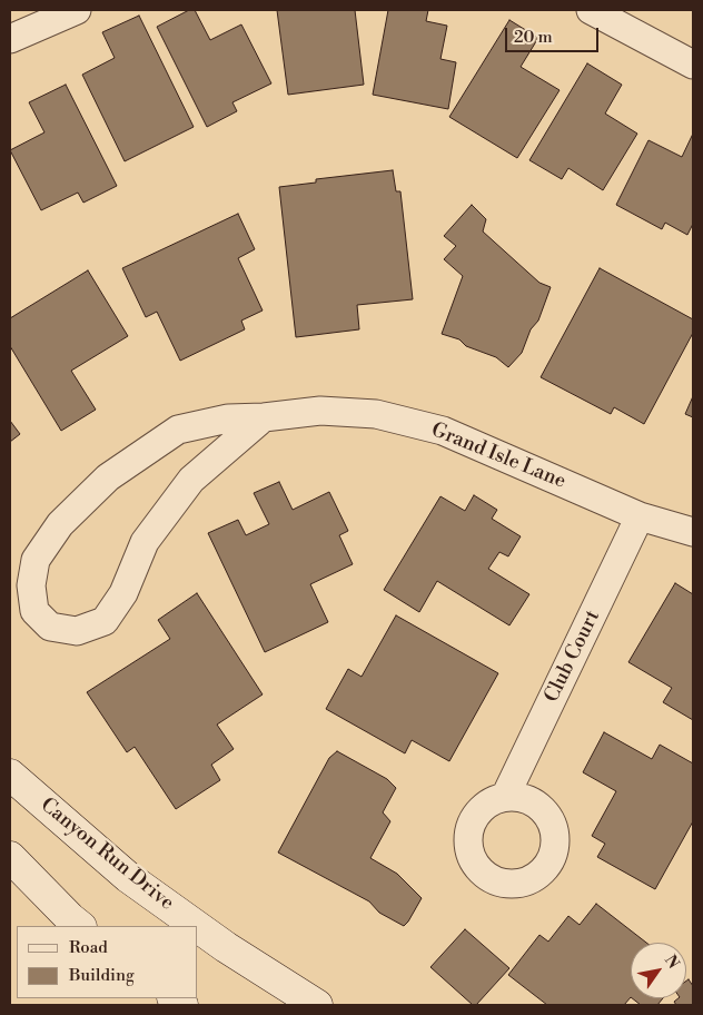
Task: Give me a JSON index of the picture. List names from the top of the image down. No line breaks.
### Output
{"streets":{"street":["Grand Isle Lane","Club Court","Canyon Run Drive"]},"crossings":[["Grand Isle Lane","Club Court"]],"legend":["Road","Building"],"scale_bar":"20 m","north":"top right"}
